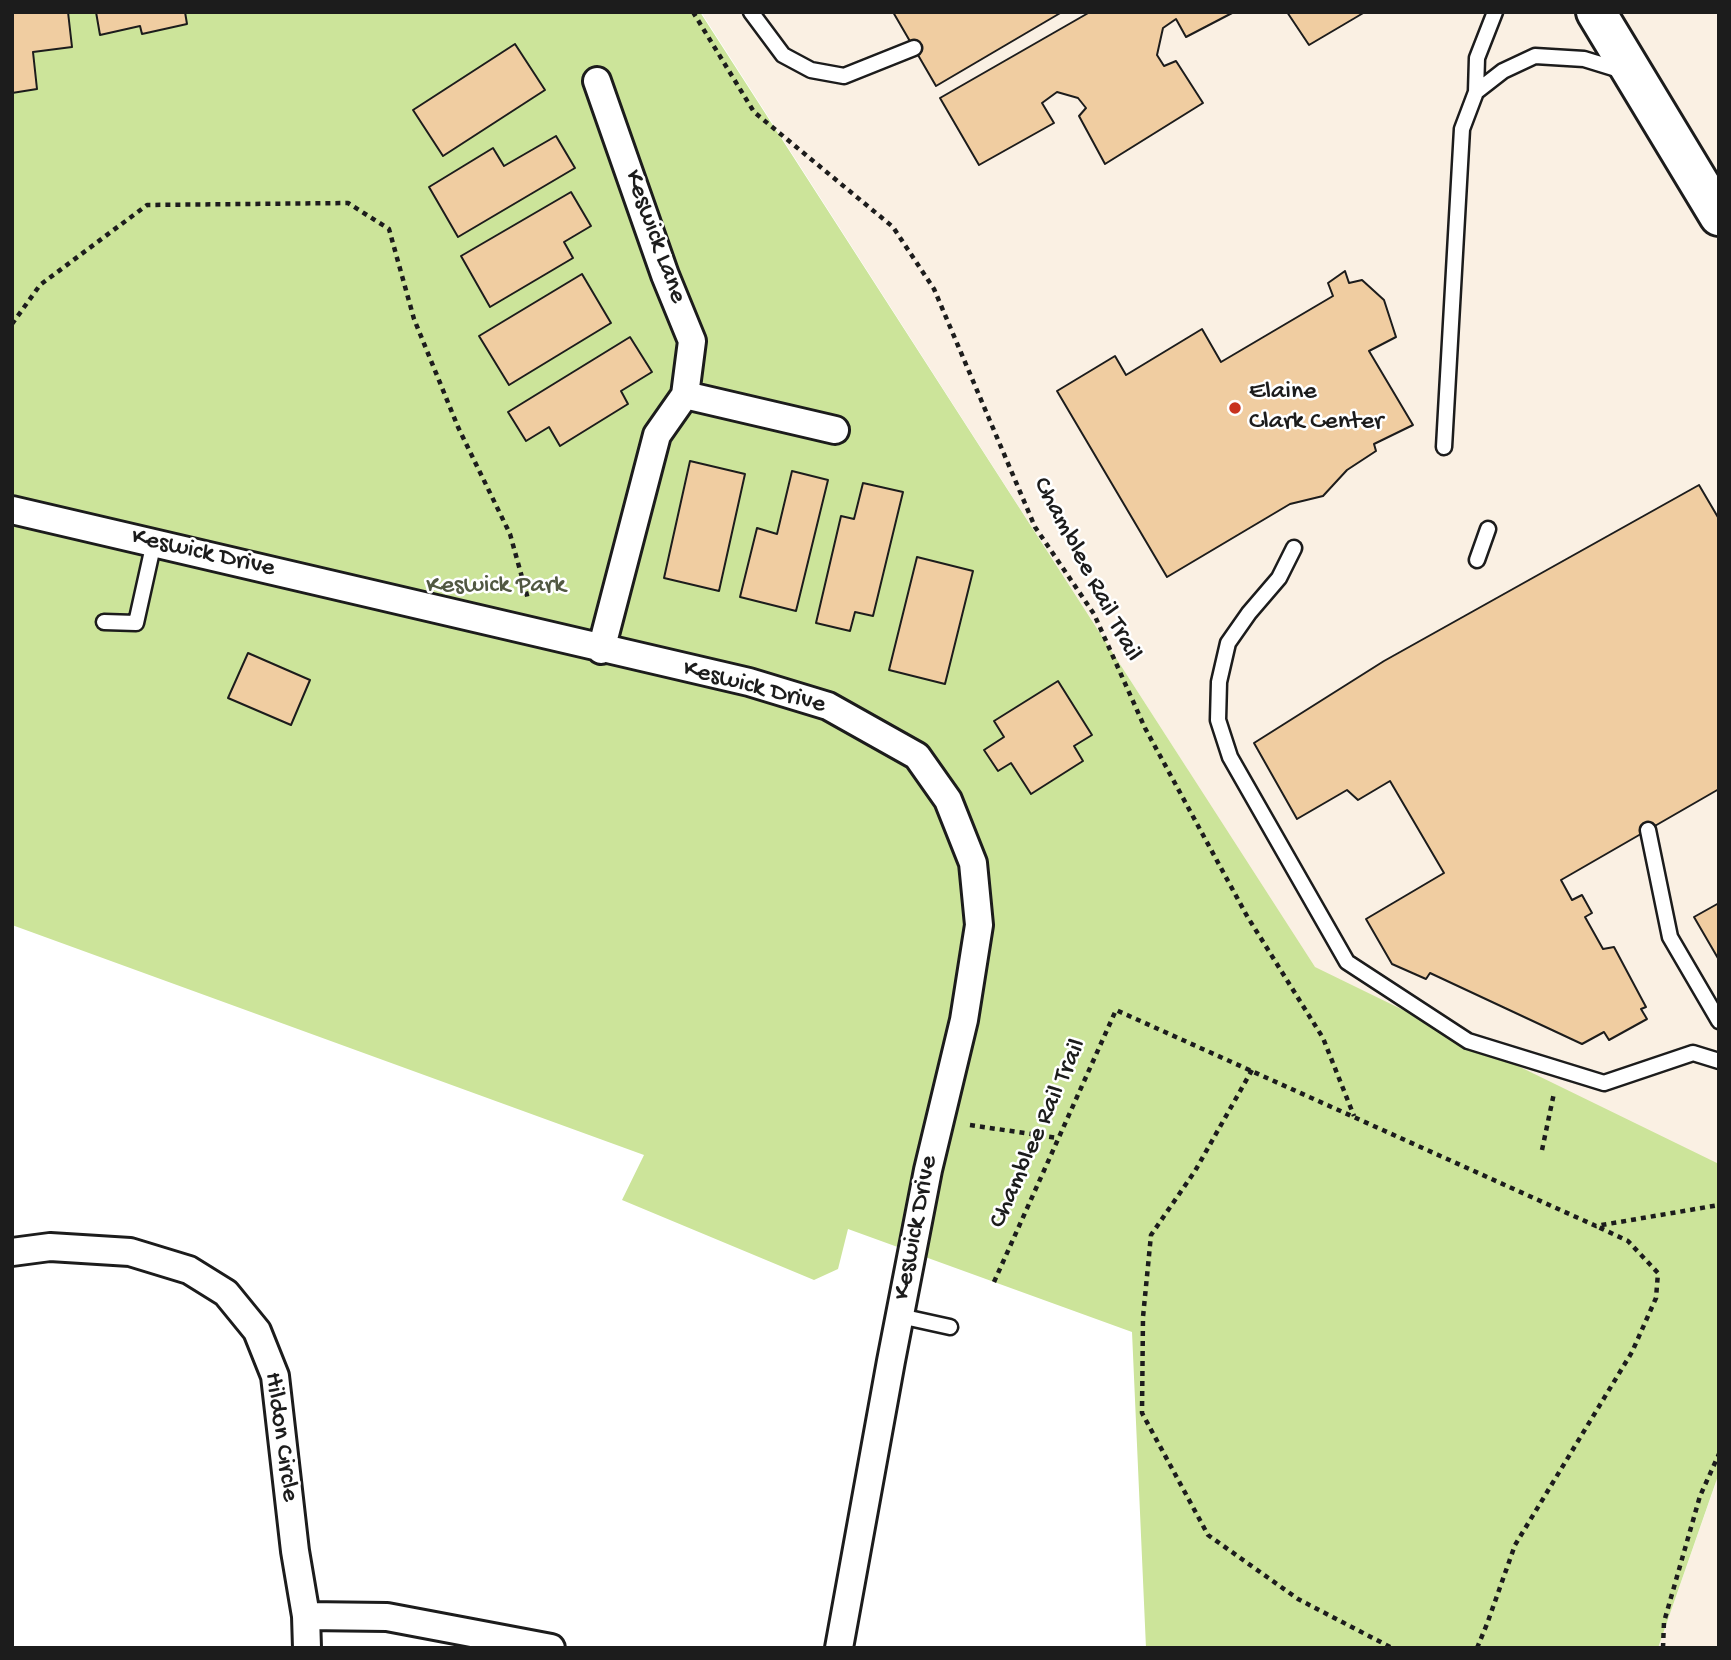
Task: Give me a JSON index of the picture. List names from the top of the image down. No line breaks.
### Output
{"streets":{"street":["Keswick Lane","Keswick Drive","Hildon Circle"],"path":["Chamblee Rail Trail"]},"crossings":[["Keswick Lane","Keswick Drive"]],"parks":["Keswick Park"],"places":["Elaine Clark Center"]}
